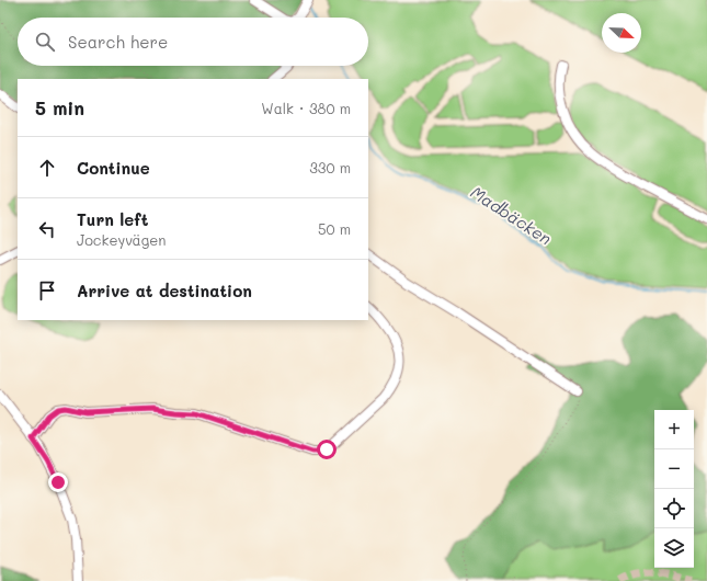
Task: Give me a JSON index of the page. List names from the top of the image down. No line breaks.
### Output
{"water":["Madbäcken"],"north":"bottom right","page":{"search":"Search here","heading":["5 min","Walk · 380 m"],"list":[["Continue","330 m"],["Turn left","Jockeyvägen","50 m"],"Arrive at destination"],"map_buttons":["+","−"]}}
